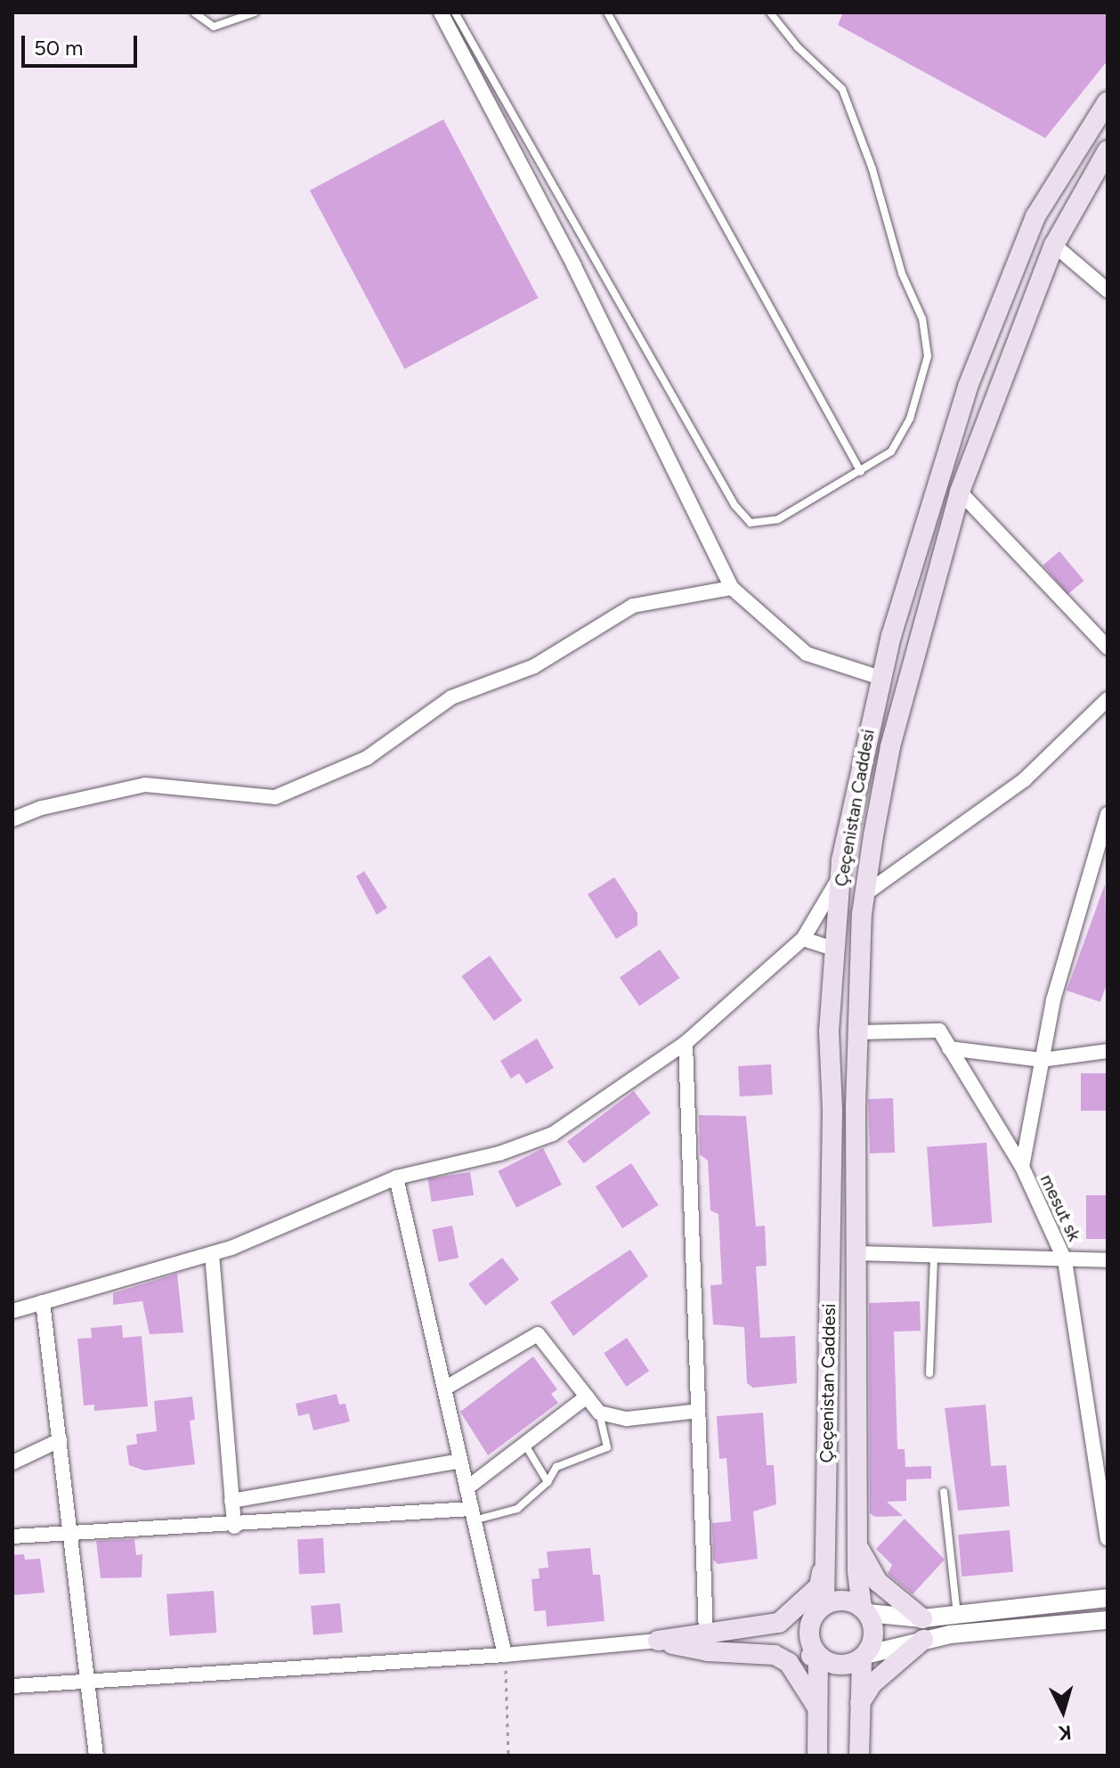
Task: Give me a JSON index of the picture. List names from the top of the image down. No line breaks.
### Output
{"streets":{"main road":["Çeçenistan Caddesi"],"street":["mesut sk"]},"scale_bar":"50 m","north":"bottom"}
